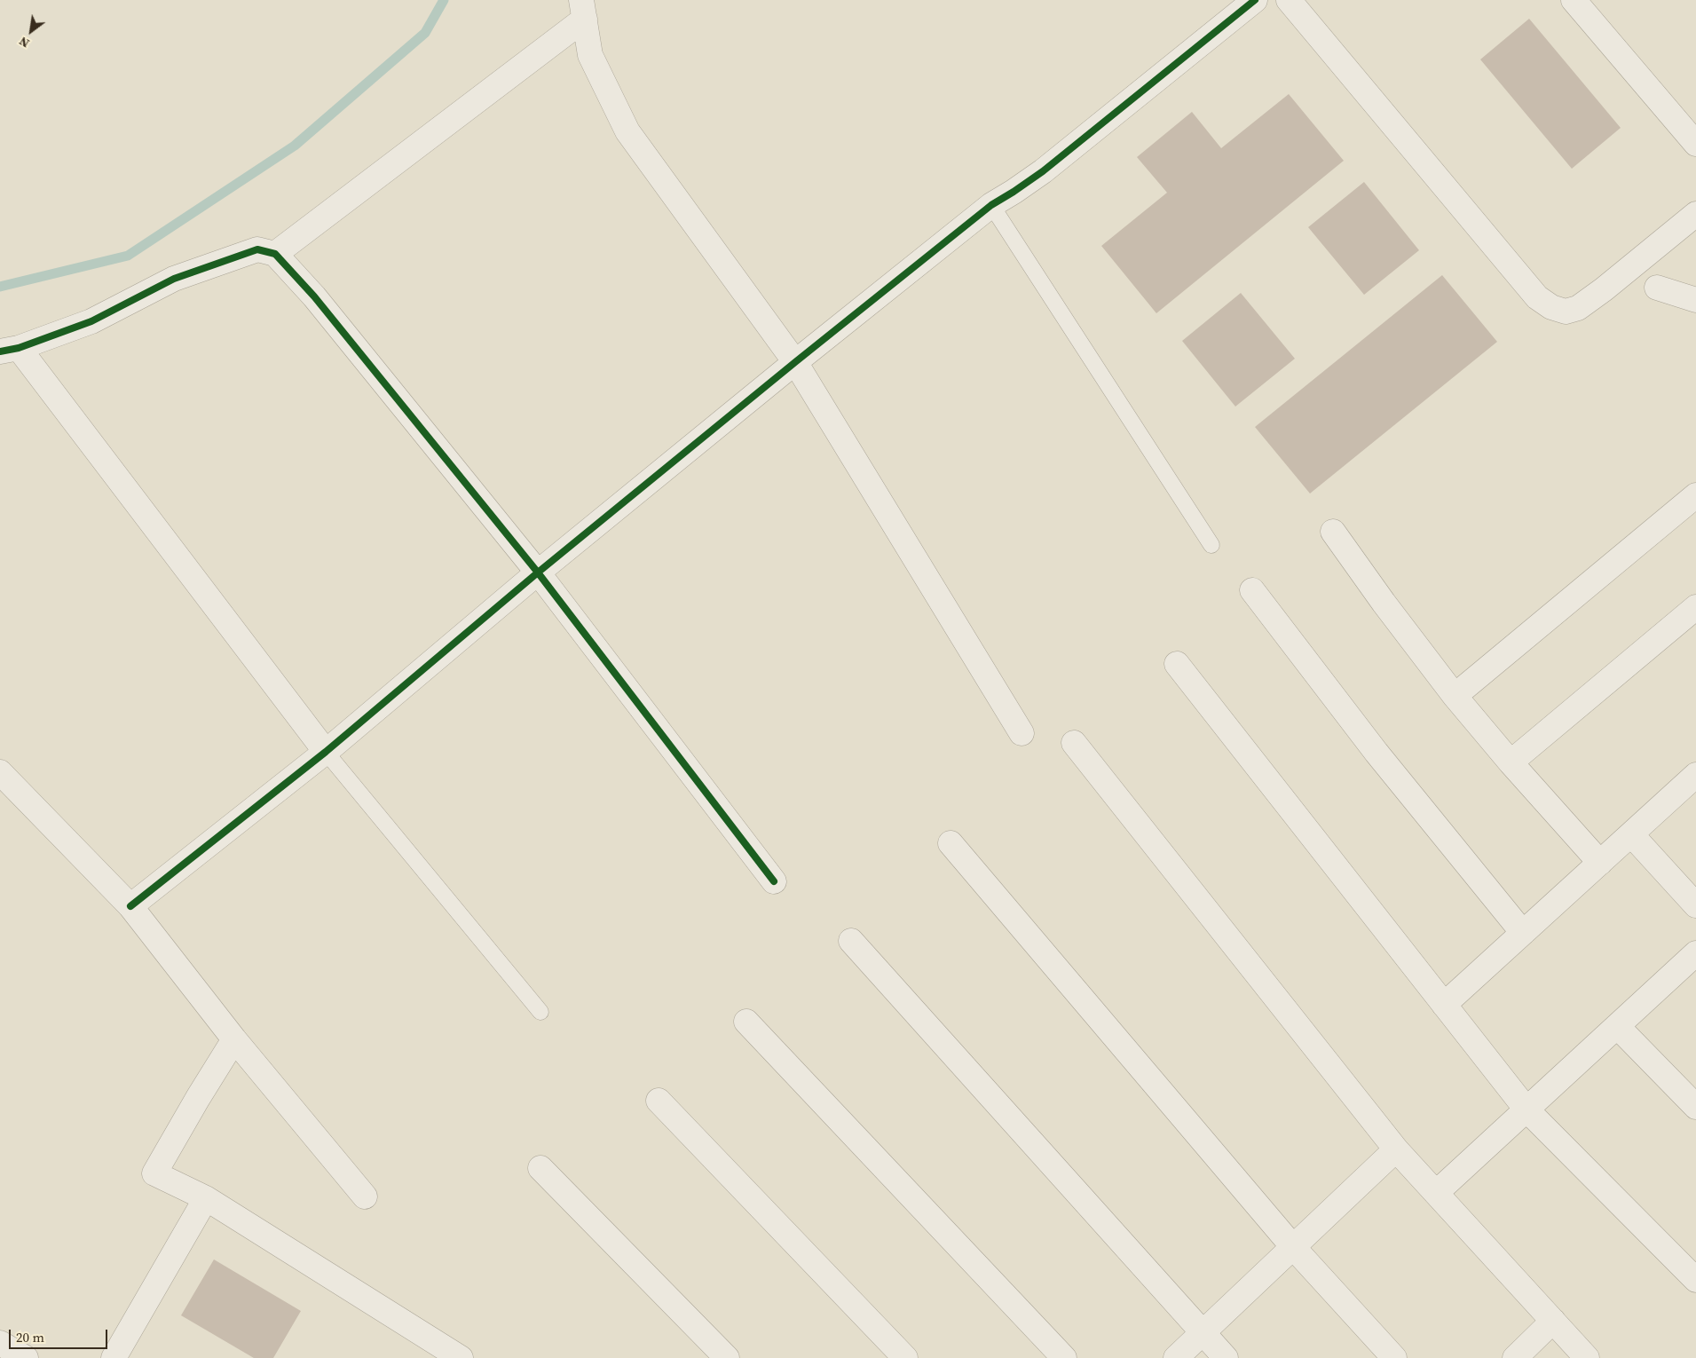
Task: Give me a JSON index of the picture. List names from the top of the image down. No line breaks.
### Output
{"scale_bar":"20 m","north":"bottom left"}
